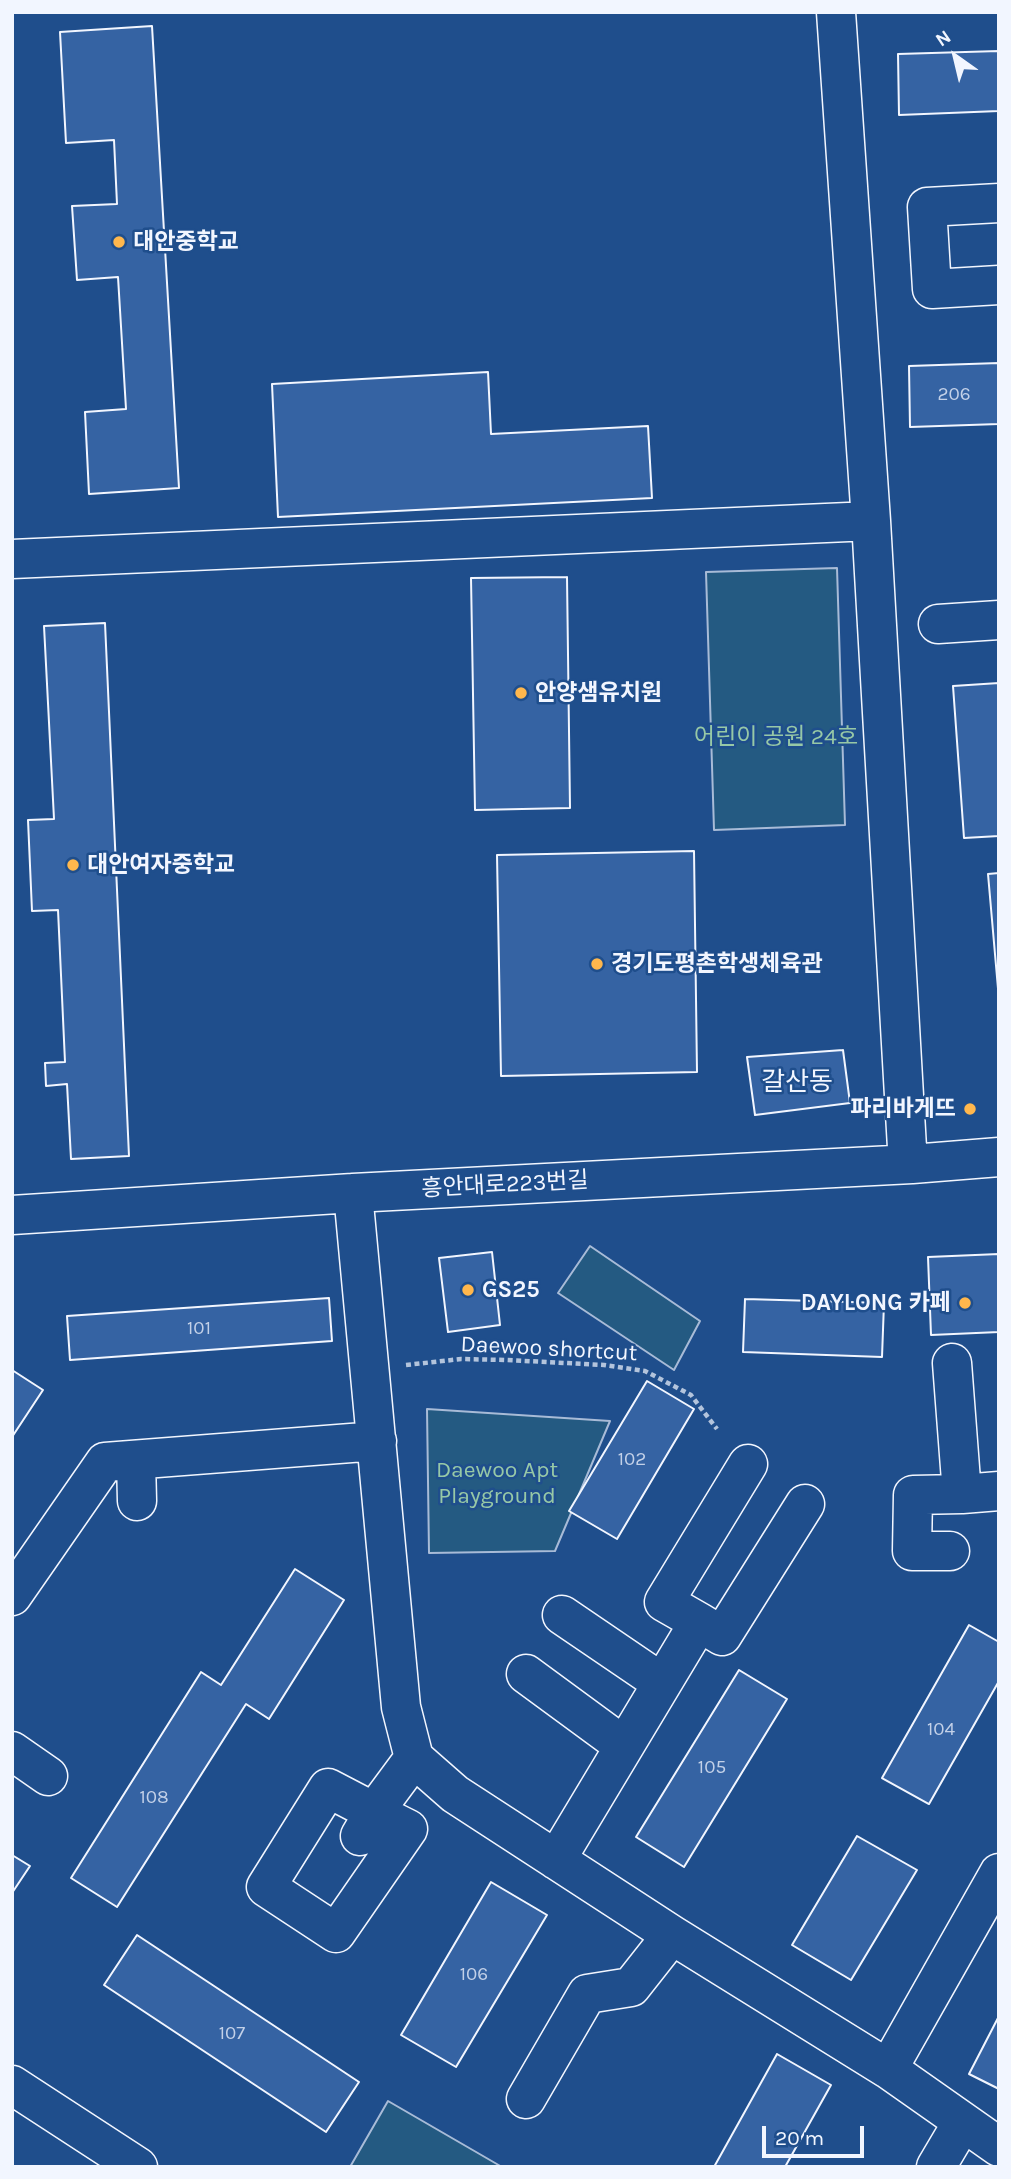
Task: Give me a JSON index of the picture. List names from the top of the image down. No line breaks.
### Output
{"streets":{"street":["흥안대로223번길"],"path":["Daewoo shortcut"]},"districts":["갈산동"],"parks":["어린이 공원 24호","Daewoo Apt Playground"],"places":["대안중학교","안양샘유치원","대안여자중학교","경기도평촌학생체육관","파리바게뜨","GS25","DAYLONG 카페"],"house_numbers":["206","101","102","104","105","108","106","107"],"scale_bar":"20 m","north":"top left"}
